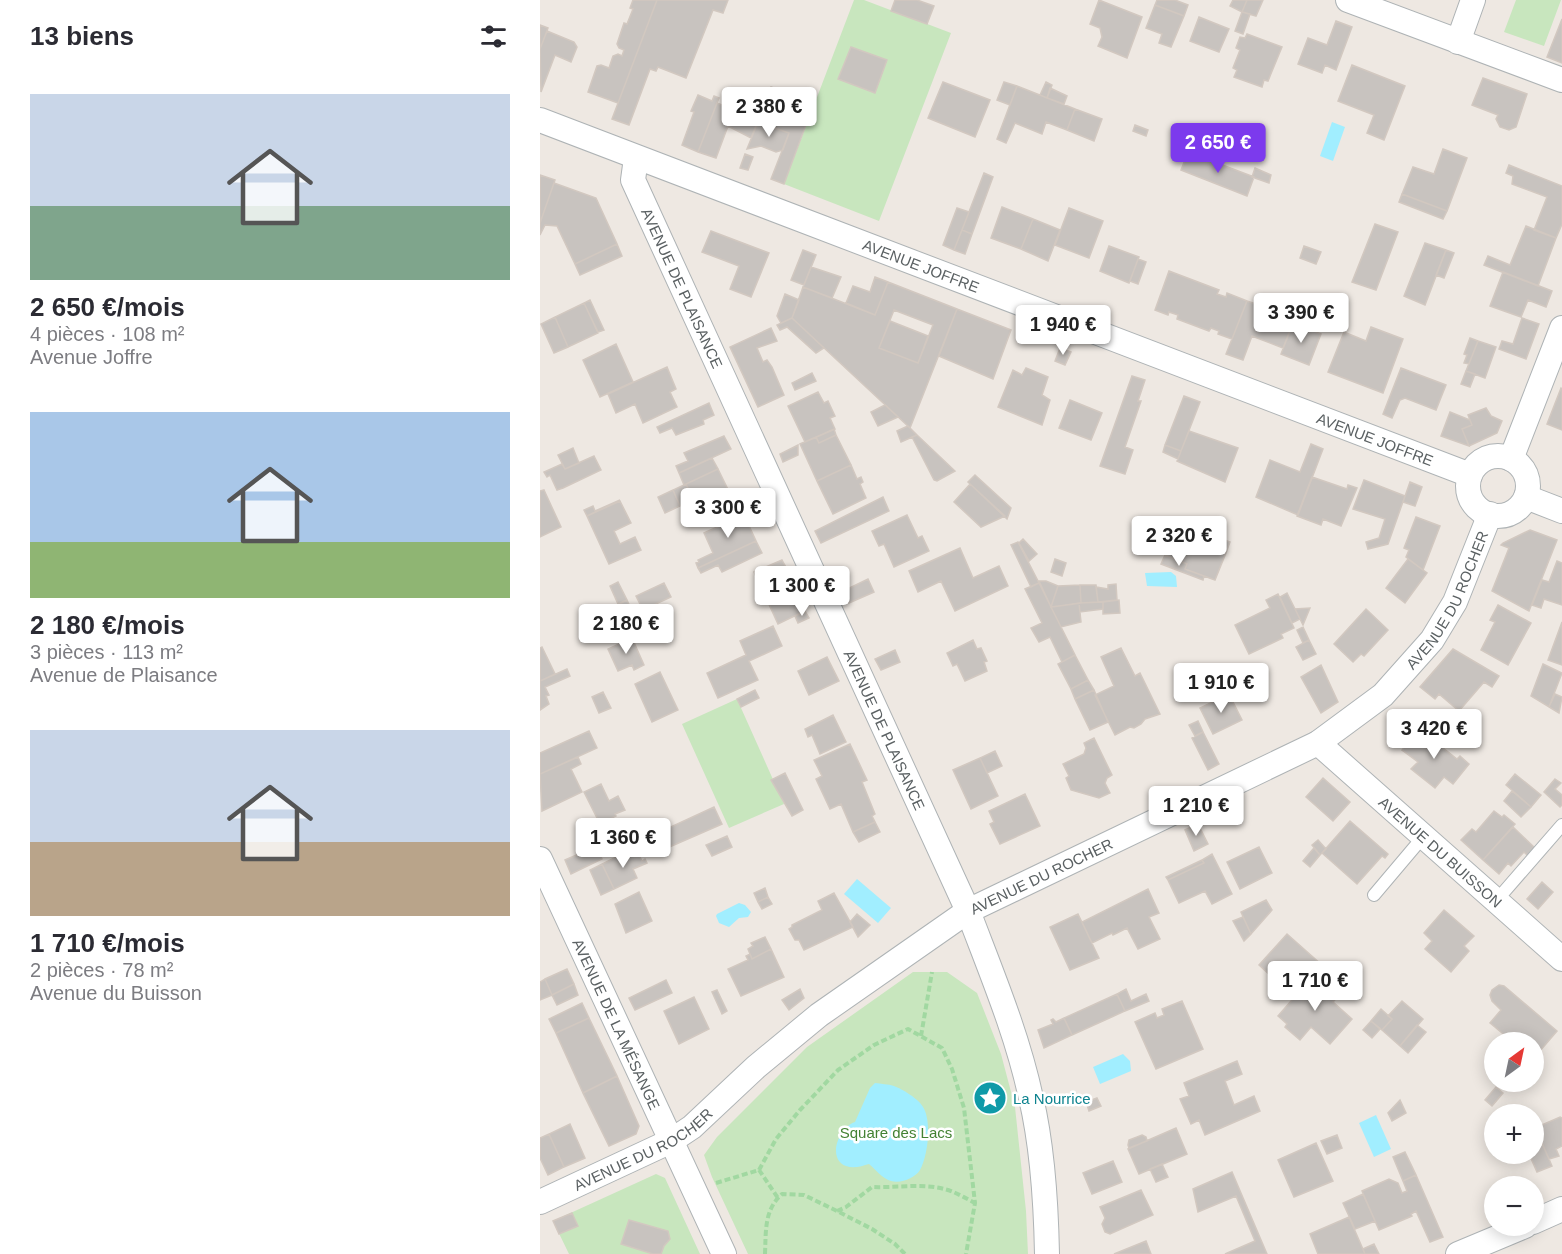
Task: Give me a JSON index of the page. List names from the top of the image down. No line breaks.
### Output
{"streets":{"street":["AVENUE JOFFRE","AVENUE DE PLAISANCE","AVENUE DU ROCHER","AVENUE DU BUISSON","AVENUE DE LA MÉSANGE"]},"crossings":[["AVENUE JOFFRE","AVENUE DE PLAISANCE"],["AVENUE JOFFRE","AVENUE DU ROCHER"],["AVENUE DE PLAISANCE","AVENUE DU ROCHER"],["AVENUE DU ROCHER","AVENUE DU BUISSON"],["AVENUE DU ROCHER","AVENUE DE LA MÉSANGE"]],"parks":["Square des Lacs"],"places":{"place":["La Nourrice"]},"north":"top right","page":{"heading":"13 biens","list":[{"name":"2 650 €/mois","note":"4 pièces · 108 m² · Avenue Joffre"},{"name":"2 180 €/mois","note":"3 pièces · 113 m² · Avenue de Plaisance"},{"name":"1 710 €/mois","note":"2 pièces · 78 m² · Avenue du Buisson"}],"price":["2 380 €","2 650 €","3 390 €","1 940 €","3 300 €","2 320 €","1 300 €","2 180 €","1 910 €","3 420 €","1 210 €","1 360 €","1 710 €"],"map_buttons":["+","−"]}}
